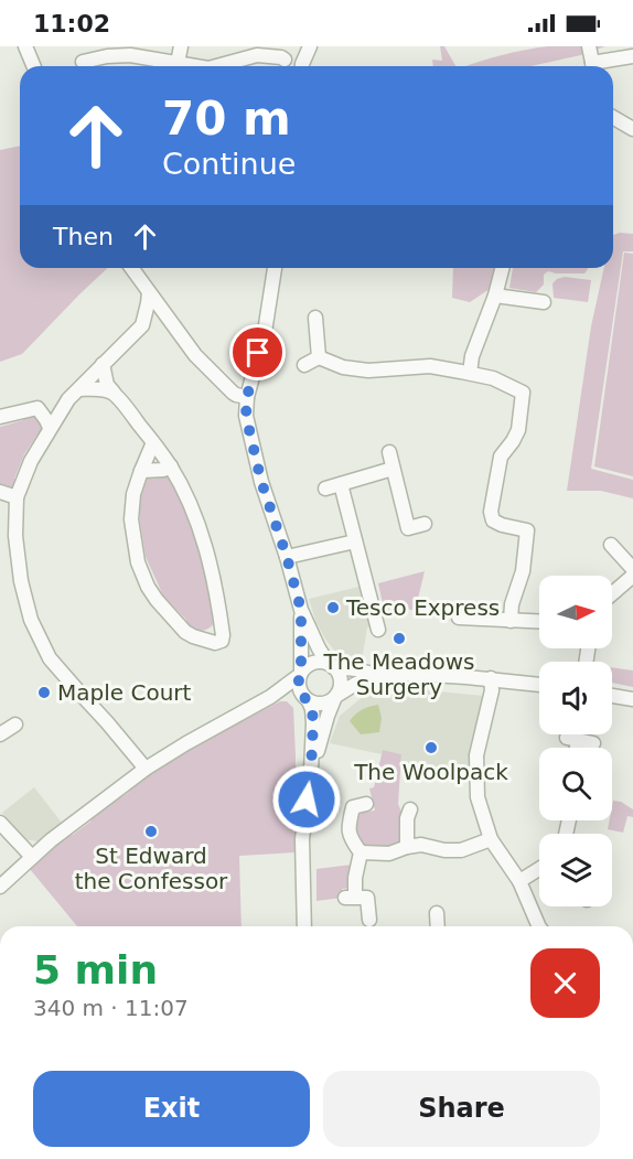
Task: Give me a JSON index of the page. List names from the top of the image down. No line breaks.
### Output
{"places":["Tesco Express","The Meadows Surgery","Maple Court","The Woolpack","St Edward the Confessor"],"north":"right","page":{"status":"11:02","turn":["70 m","Continue"],"then":"Then","heading":["5 min","340 m · 11:07"],"buttons":["Exit","Share"]}}
